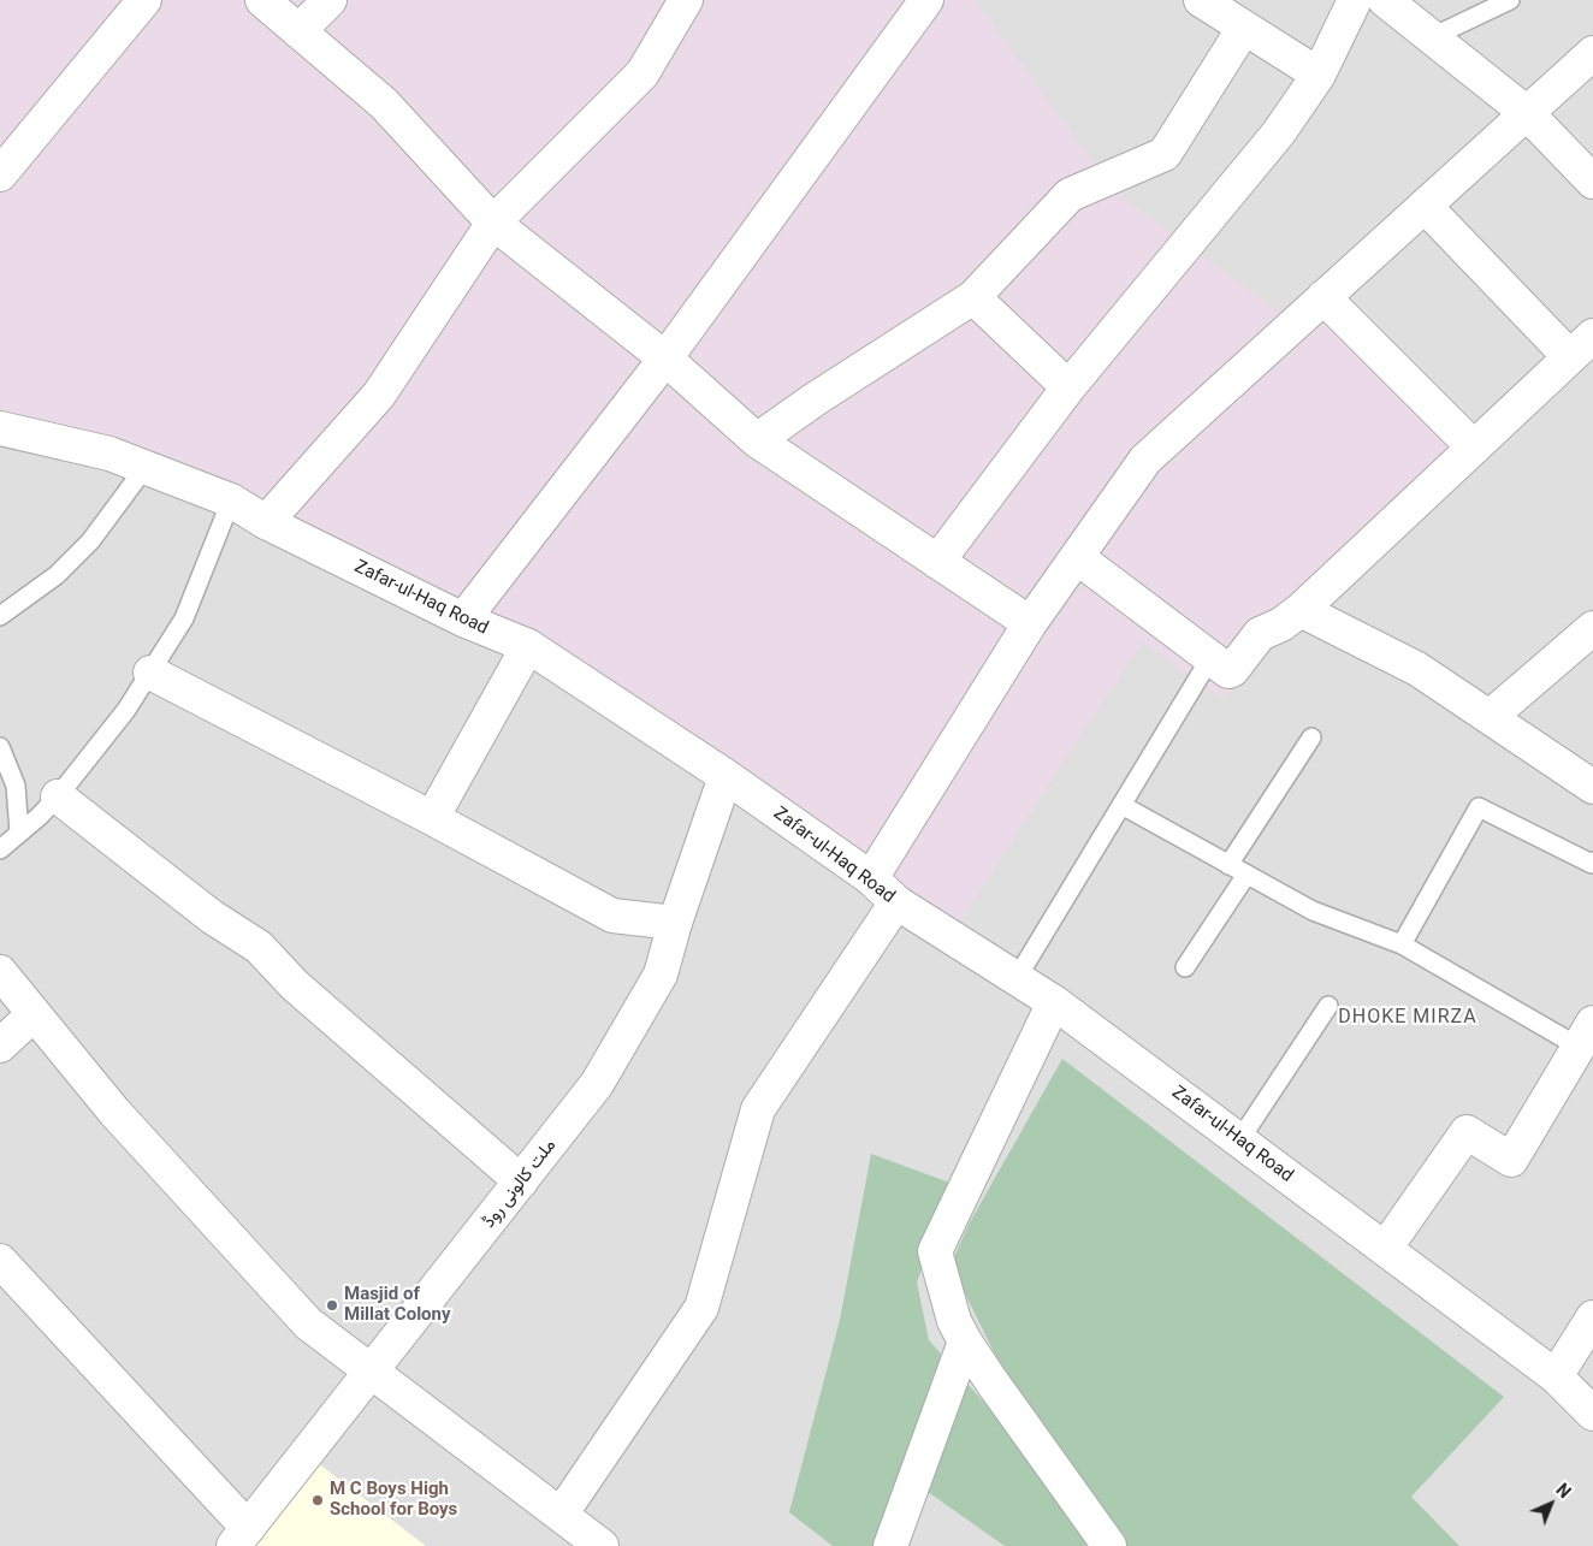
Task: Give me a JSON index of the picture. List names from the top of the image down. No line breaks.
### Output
{"streets":{"street":["Zafar-ul-Haq Road","ملت کالونی روڈ"]},"crossings":[["Zafar-ul-Haq Road","ملت کالونی روڈ"]],"districts":["DHOKE MIRZA"],"places":["Masjid of Millat Colony","M C Boys High School for Boys"],"north":"top right"}
